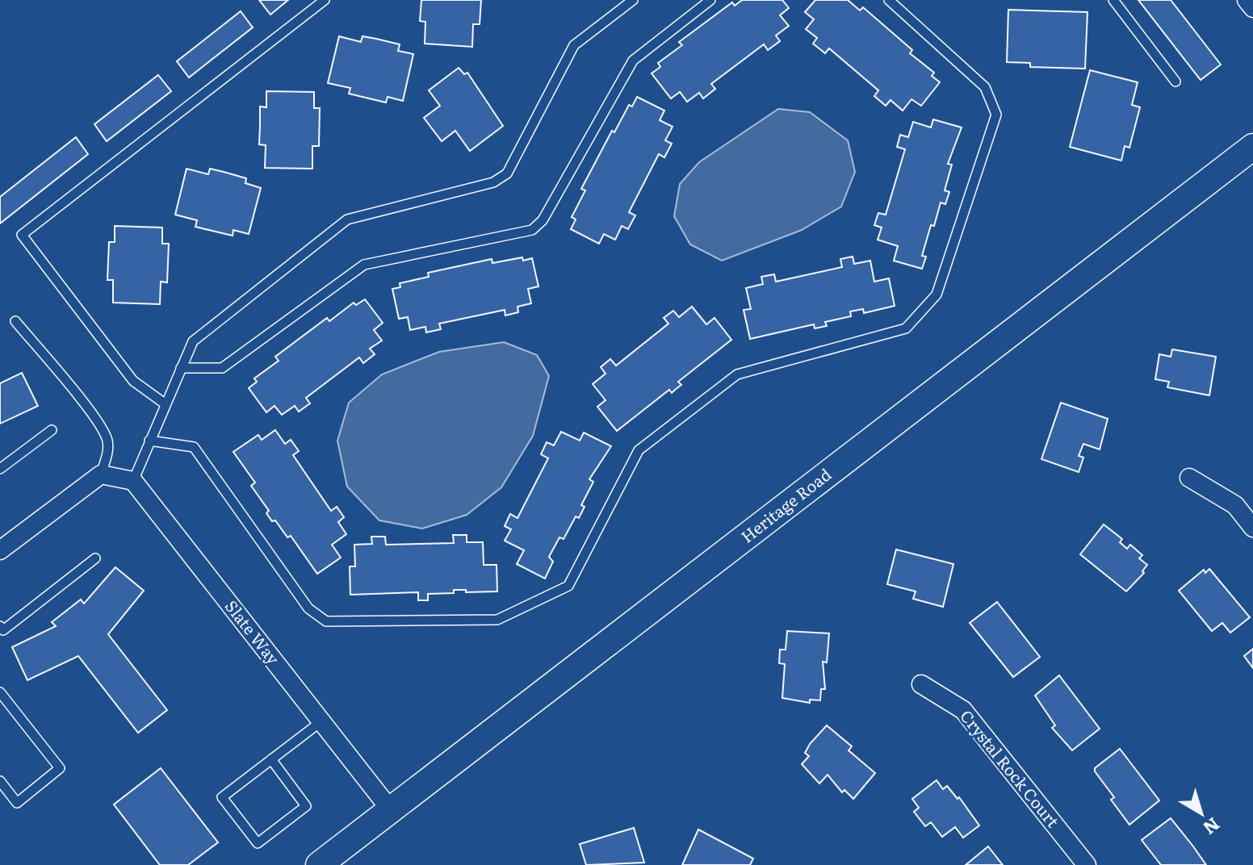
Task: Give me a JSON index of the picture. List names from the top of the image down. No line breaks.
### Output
{"streets":{"main road":["Heritage Road"],"street":["Slate Way","Crystal Rock Court"]},"crossings":[["Heritage Road","Slate Way"]],"north":"bottom right"}
